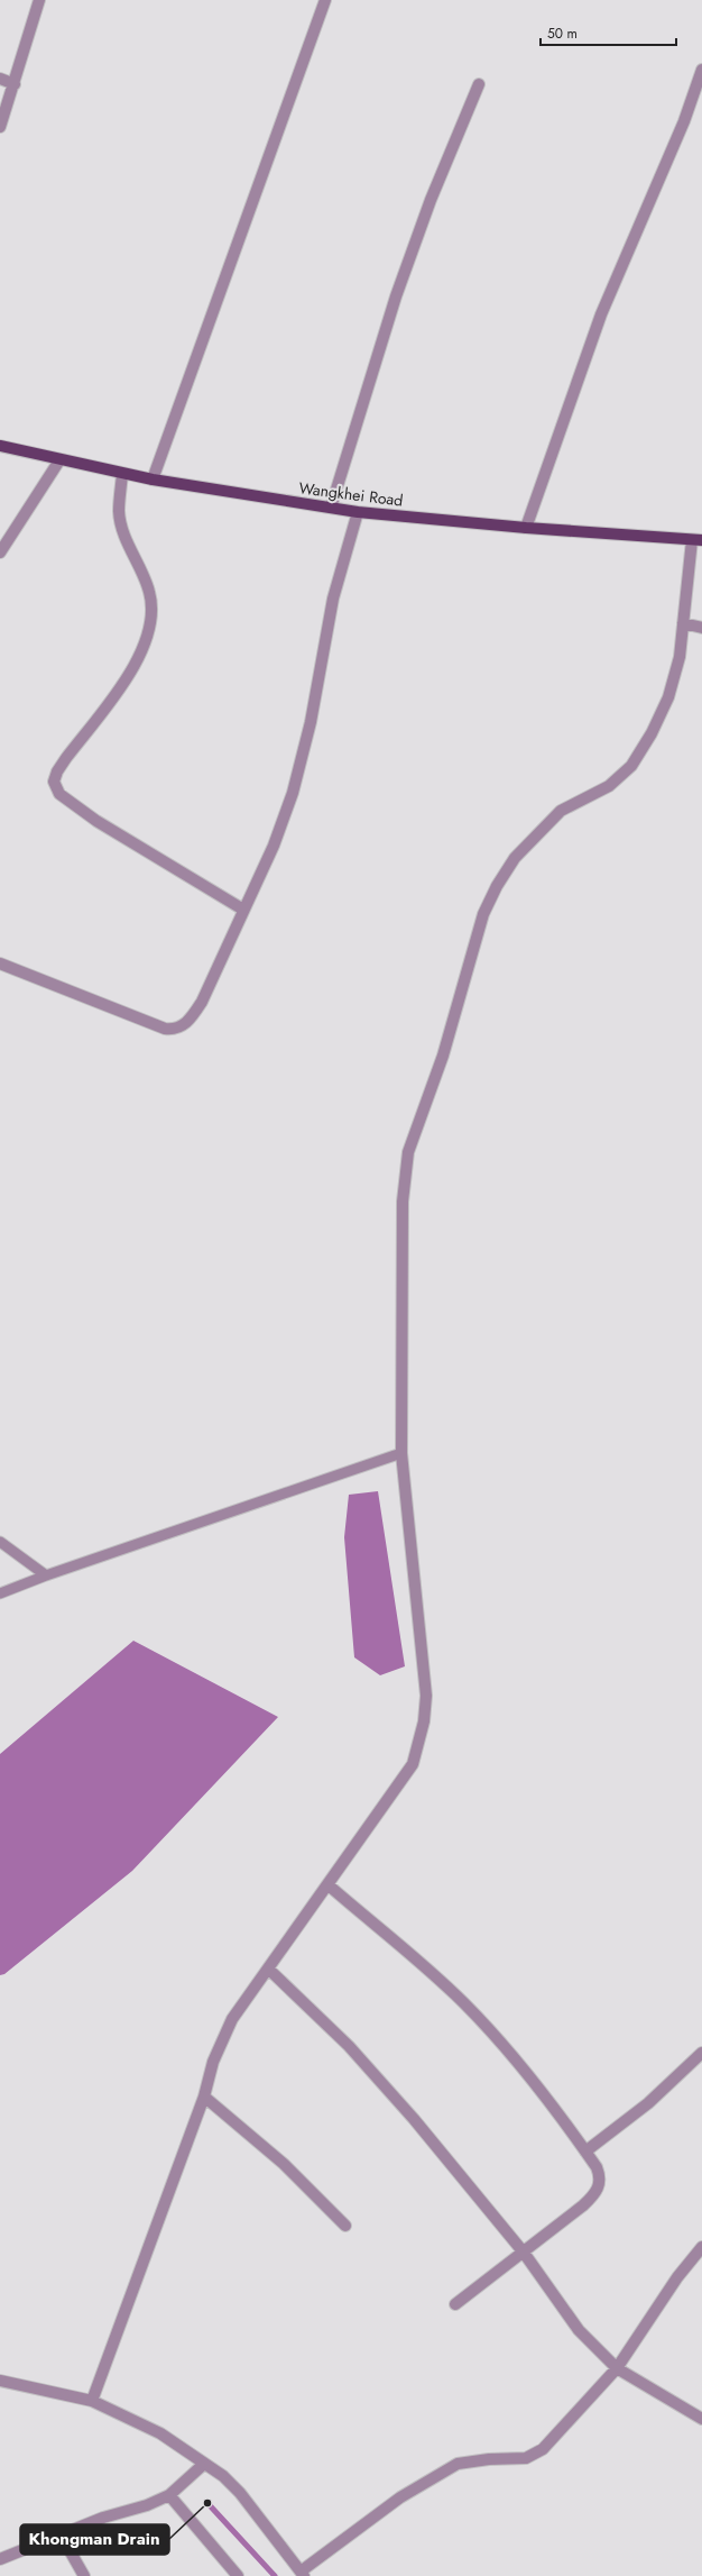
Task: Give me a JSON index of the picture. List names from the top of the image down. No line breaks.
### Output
{"streets":{"main road":["Wangkhei Road"]},"places":["Khongman Drain"],"scale_bar":"50 m"}
